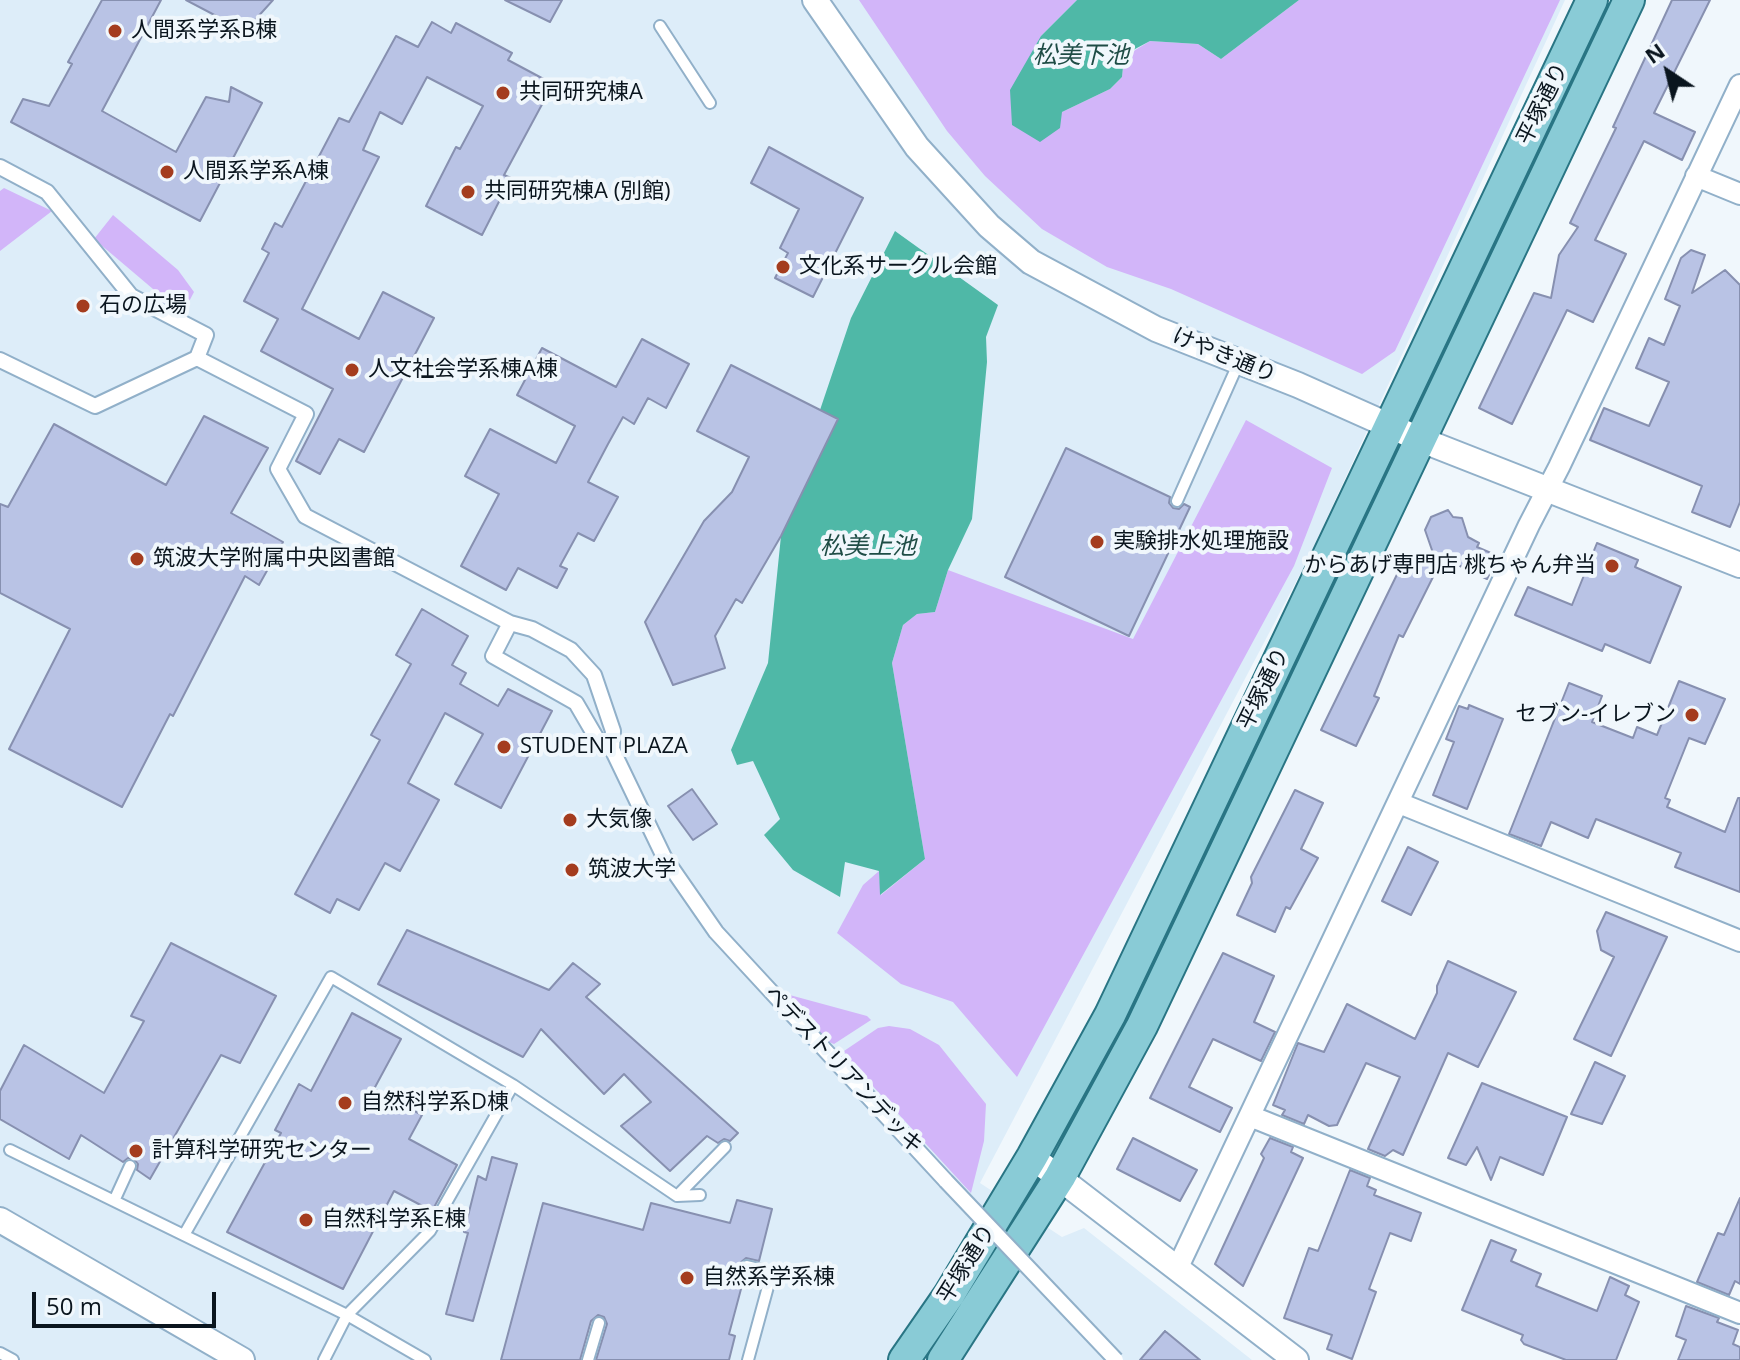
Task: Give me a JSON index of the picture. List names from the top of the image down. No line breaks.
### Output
{"streets":{"main road":["平塚通り"],"street":["けやき通り","ペデストリアンデッキ"]},"crossings":[["平塚通り","けやき通り"]],"water":["松美下池","松美上池"],"places":["人間系学系B棟","共同研究棟A","人間系学系A棟","共同研究棟A (別館)","文化系サークル会館","石の広場","人文社会学系棟A棟","実験排水処理施設","筑波大学附属中央図書館","からあげ専門店 桃ちゃん弁当","セブン-イレブン","STUDENT PLAZA","大気像","筑波大学","自然科学系D棟","計算科学研究センター","自然科学系E棟","自然系学系棟"],"scale_bar":"50 m","north":"top left"}
